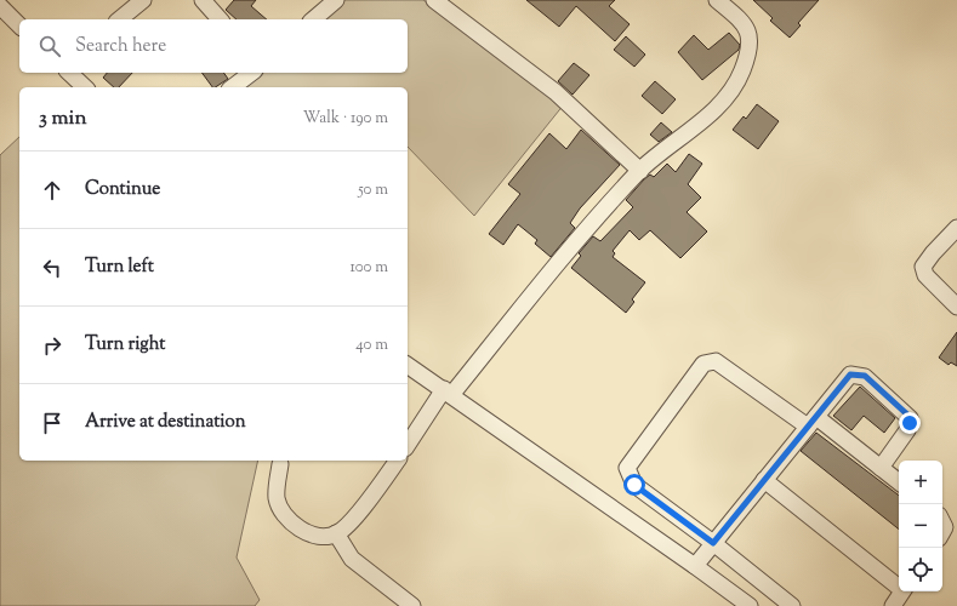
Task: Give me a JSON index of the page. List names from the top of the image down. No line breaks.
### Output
{"page":{"search":"Search here","heading":["3 min","Walk · 190 m"],"list":[["Continue","50 m"],["Turn left","100 m"],["Turn right","40 m"],"Arrive at destination"],"map_buttons":["+","−"]}}
